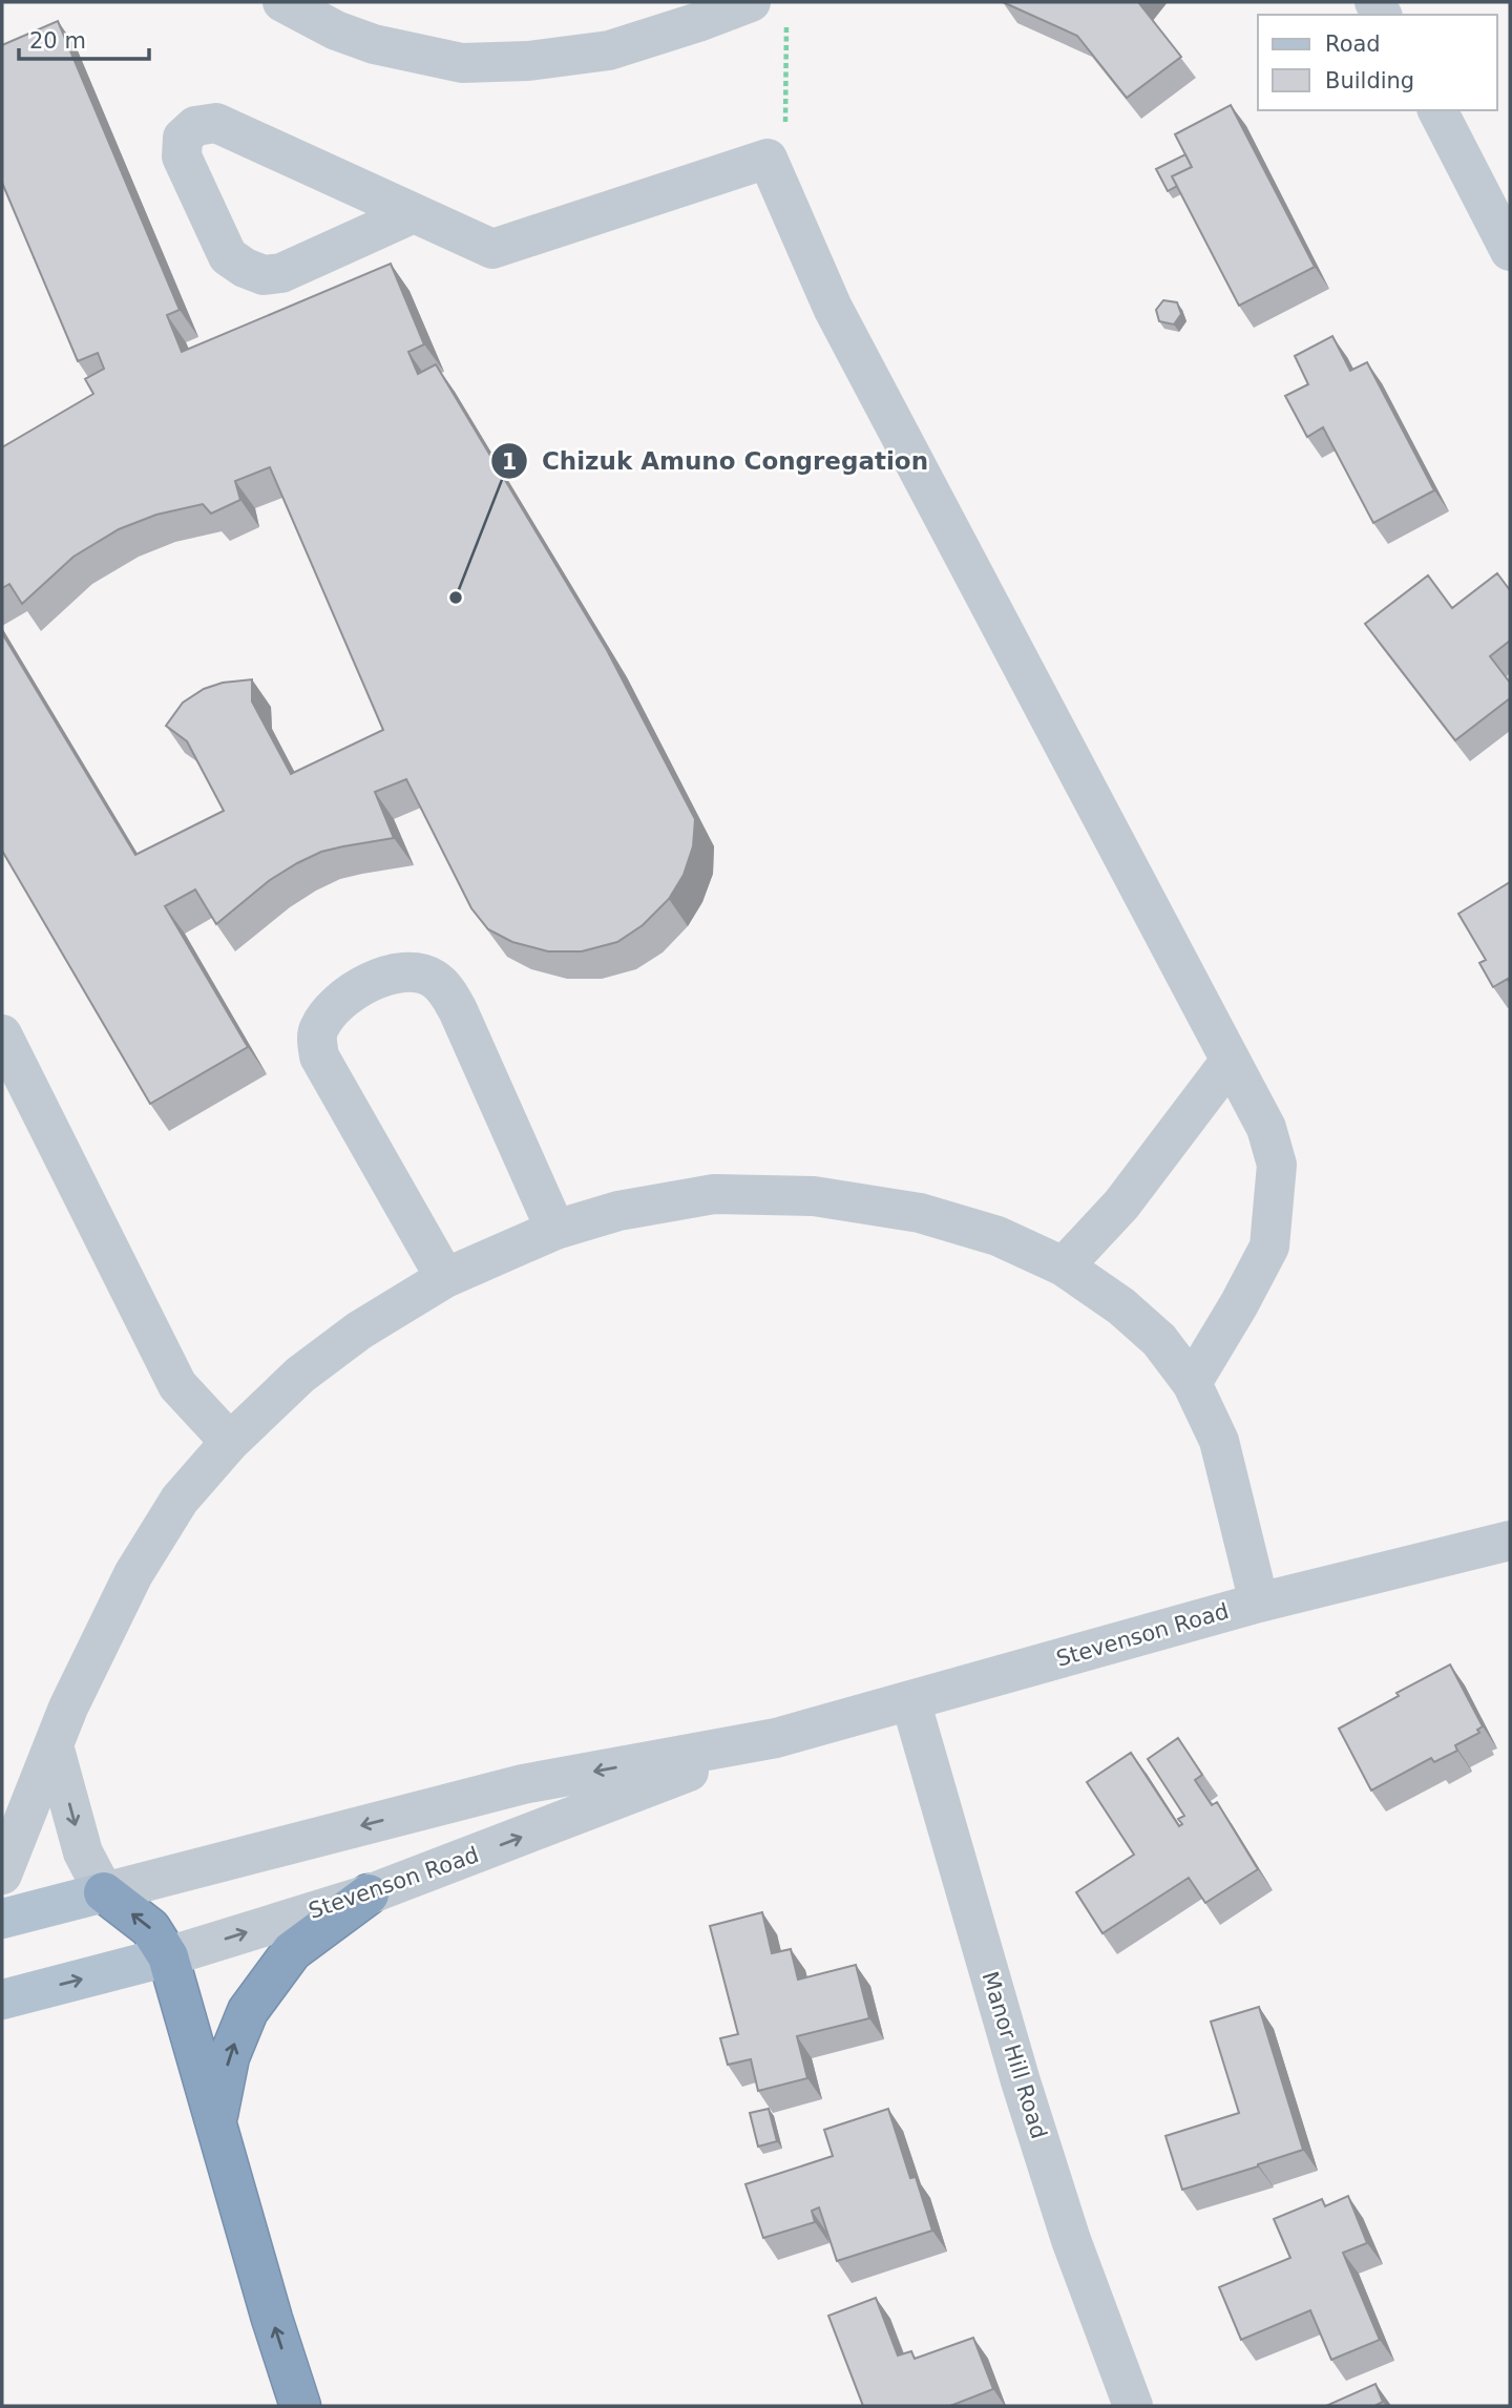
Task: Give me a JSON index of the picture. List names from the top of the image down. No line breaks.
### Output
{"streets":{"main road":["Stevenson Road"],"street":["Manor Hill Road"]},"crossings":[["Stevenson Road","Manor Hill Road"]],"places":["Chizuk Amuno Congregation"],"legend":["Road","Building"],"scale_bar":"20 m"}
